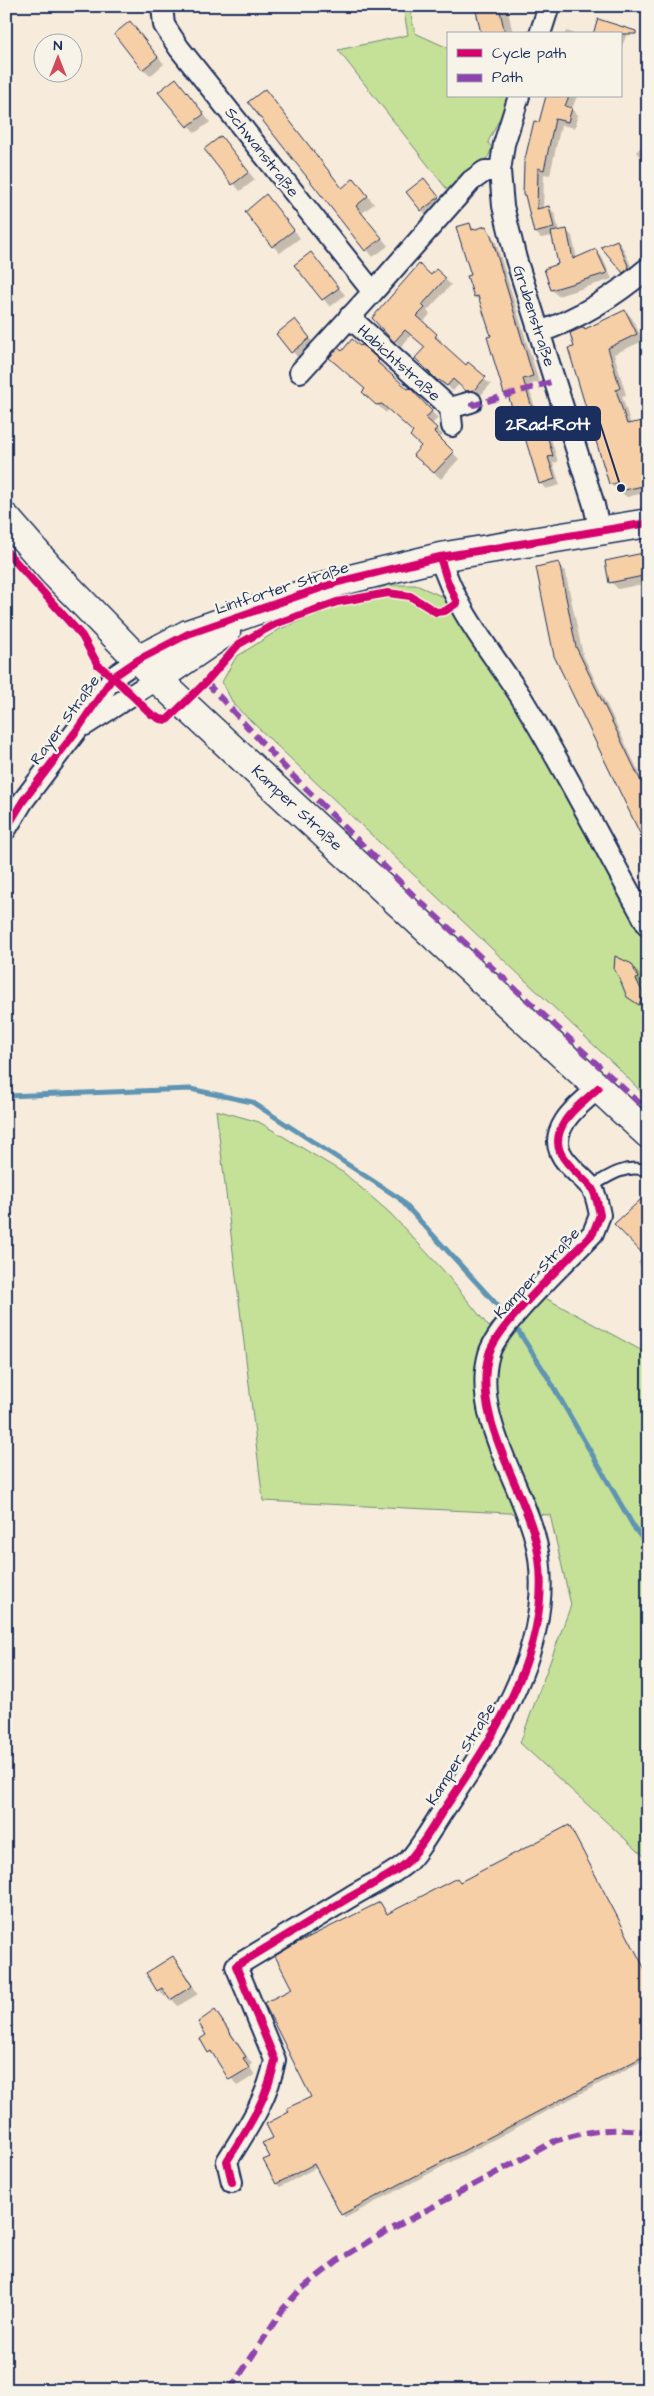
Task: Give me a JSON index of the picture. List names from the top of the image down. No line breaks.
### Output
{"streets":{"main road":["Lintforter Straße","Kamper Straße"],"street":["Schwanstraße","Grubenstraße","Habichtstraße","Rayer Straße"]},"crossings":[["Grubenstraße","Lintforter Straße"],["Lintforter Straße","Rayer Straße"],["Lintforter Straße","Kamper Straße"],["Rayer Straße","Kamper Straße"]],"places":["2Rad-Rott"],"legend":["Cycle path","Path"],"north":"top"}
